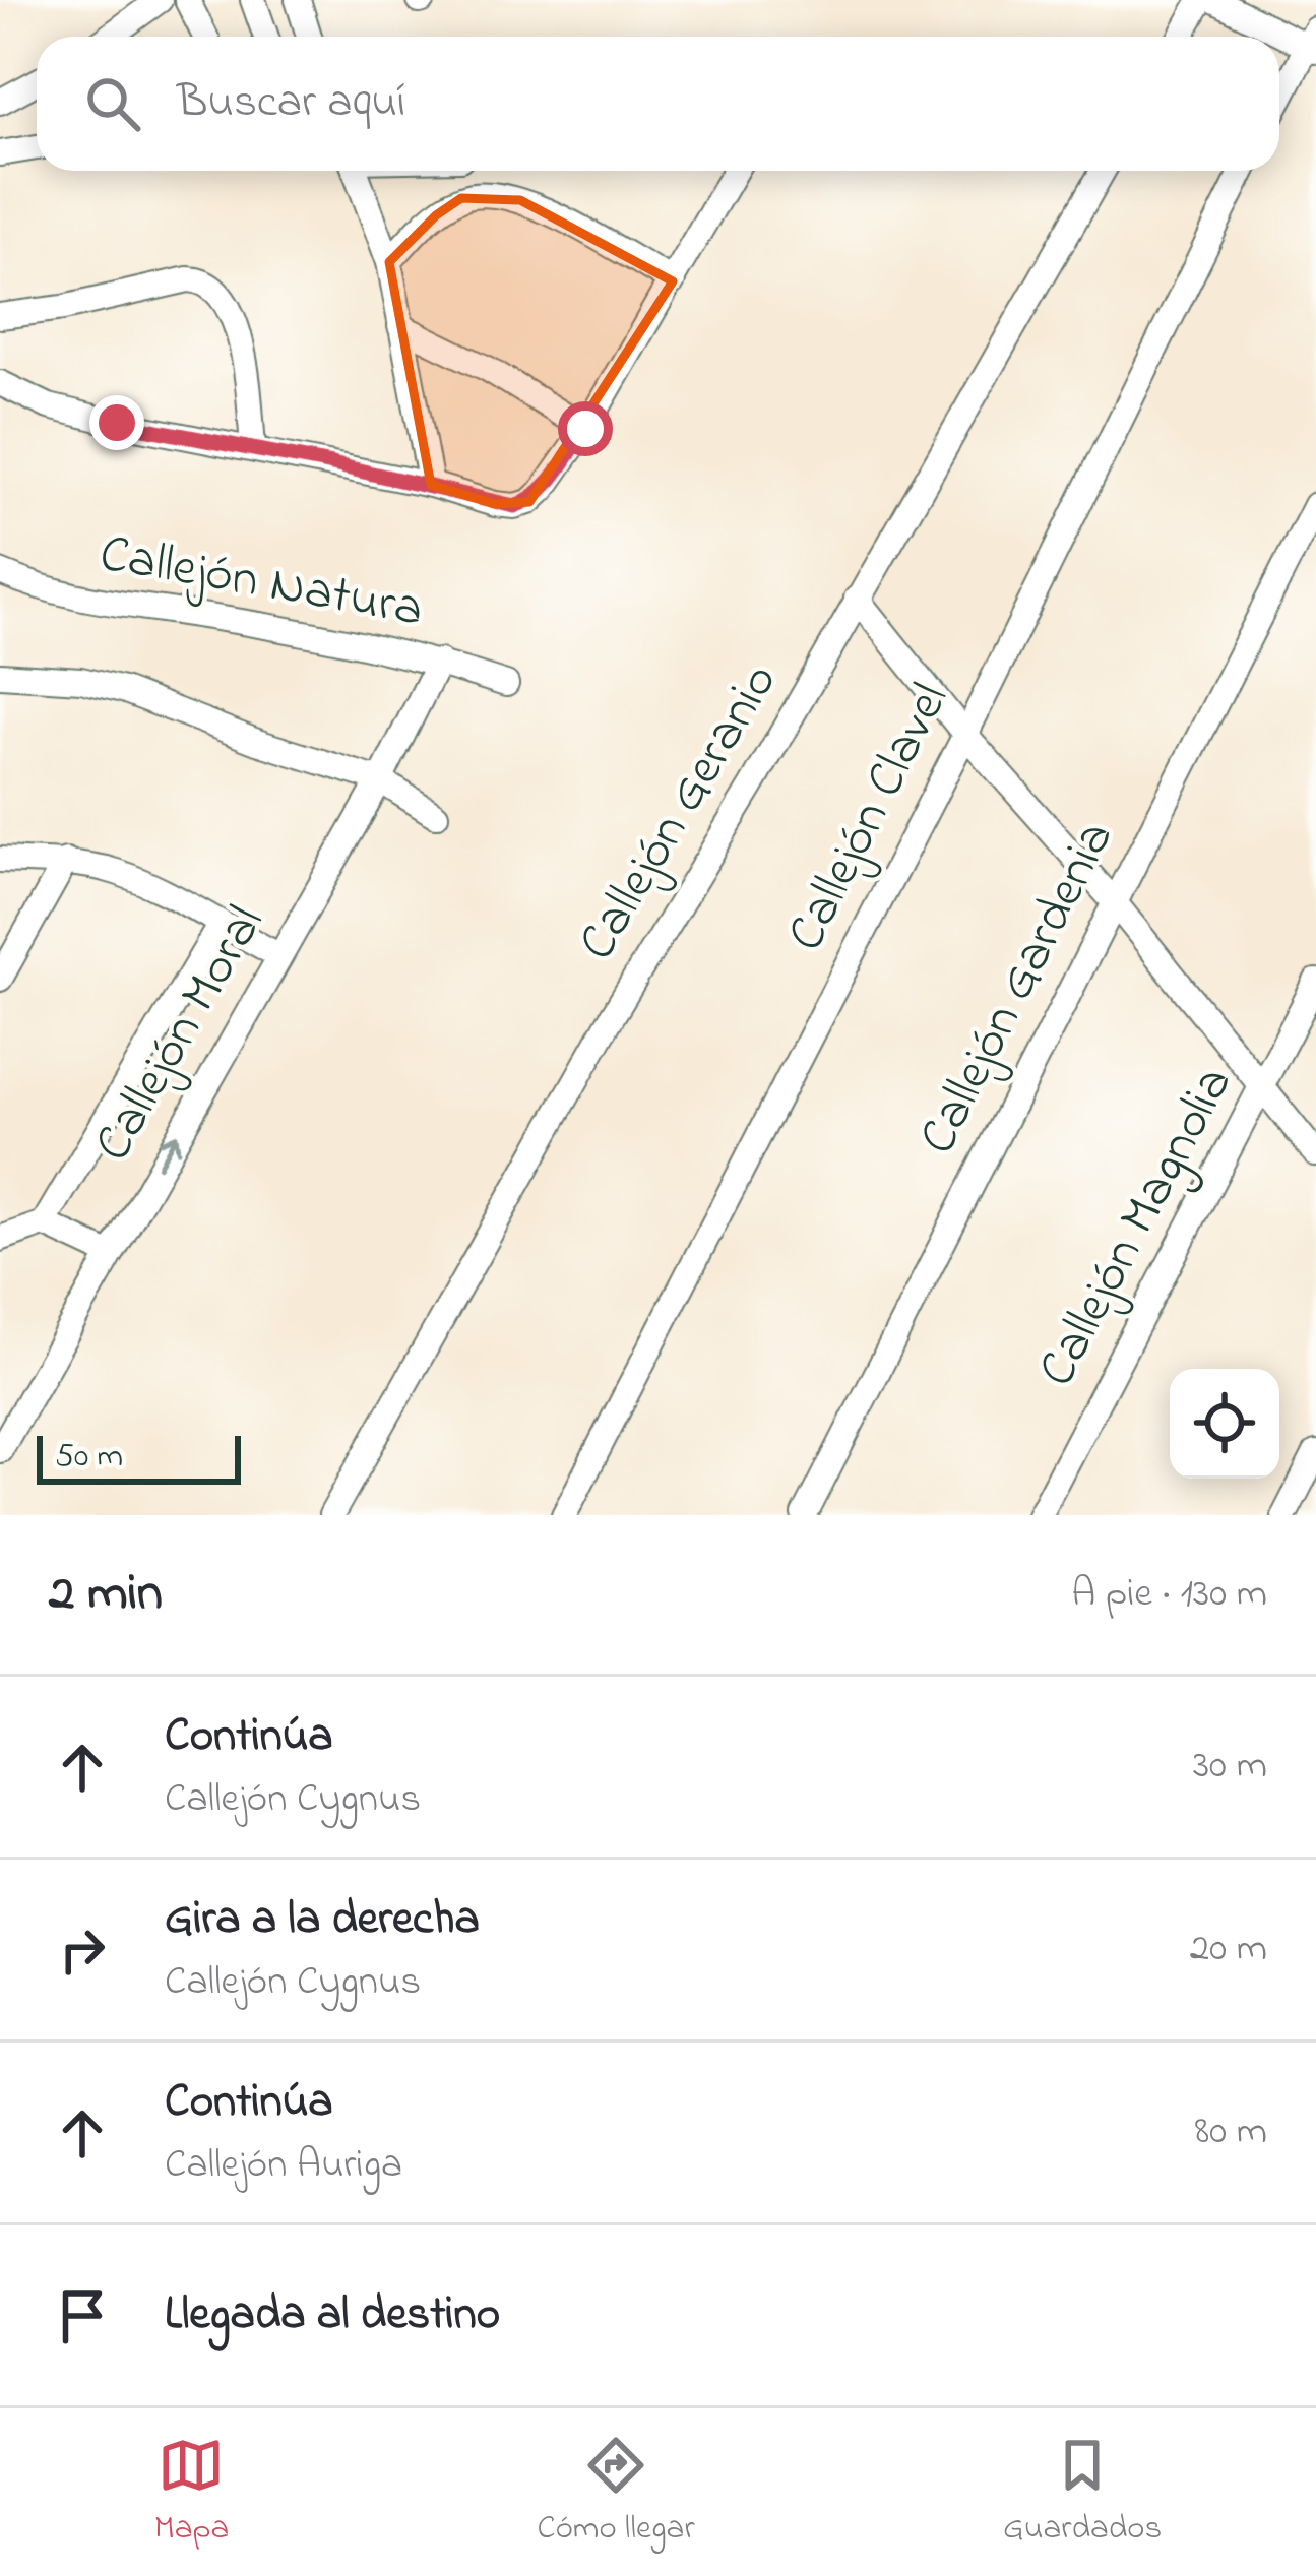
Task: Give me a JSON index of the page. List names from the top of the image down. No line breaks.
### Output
{"streets":{"street":["Callejón Natura","Callejón Geranio","Callejón Clavel","Callejón Gardenia","Callejón Moral","Callejón Magnolia"]},"crossings":[["Callejón Natura","Callejón Moral"]],"scale_bar":"50 m","page":{"search":"Buscar aquí","scale":"50 m","heading":["2 min","A pie · 130 m"],"list":[["Continúa","Callejón Cygnus","30 m"],["Gira a la derecha","Callejón Cygnus","20 m"],["Continúa","Callejón Auriga","80 m"],"Llegada al destino"],"nav":["Mapa","Cómo llegar","Guardados"]}}
